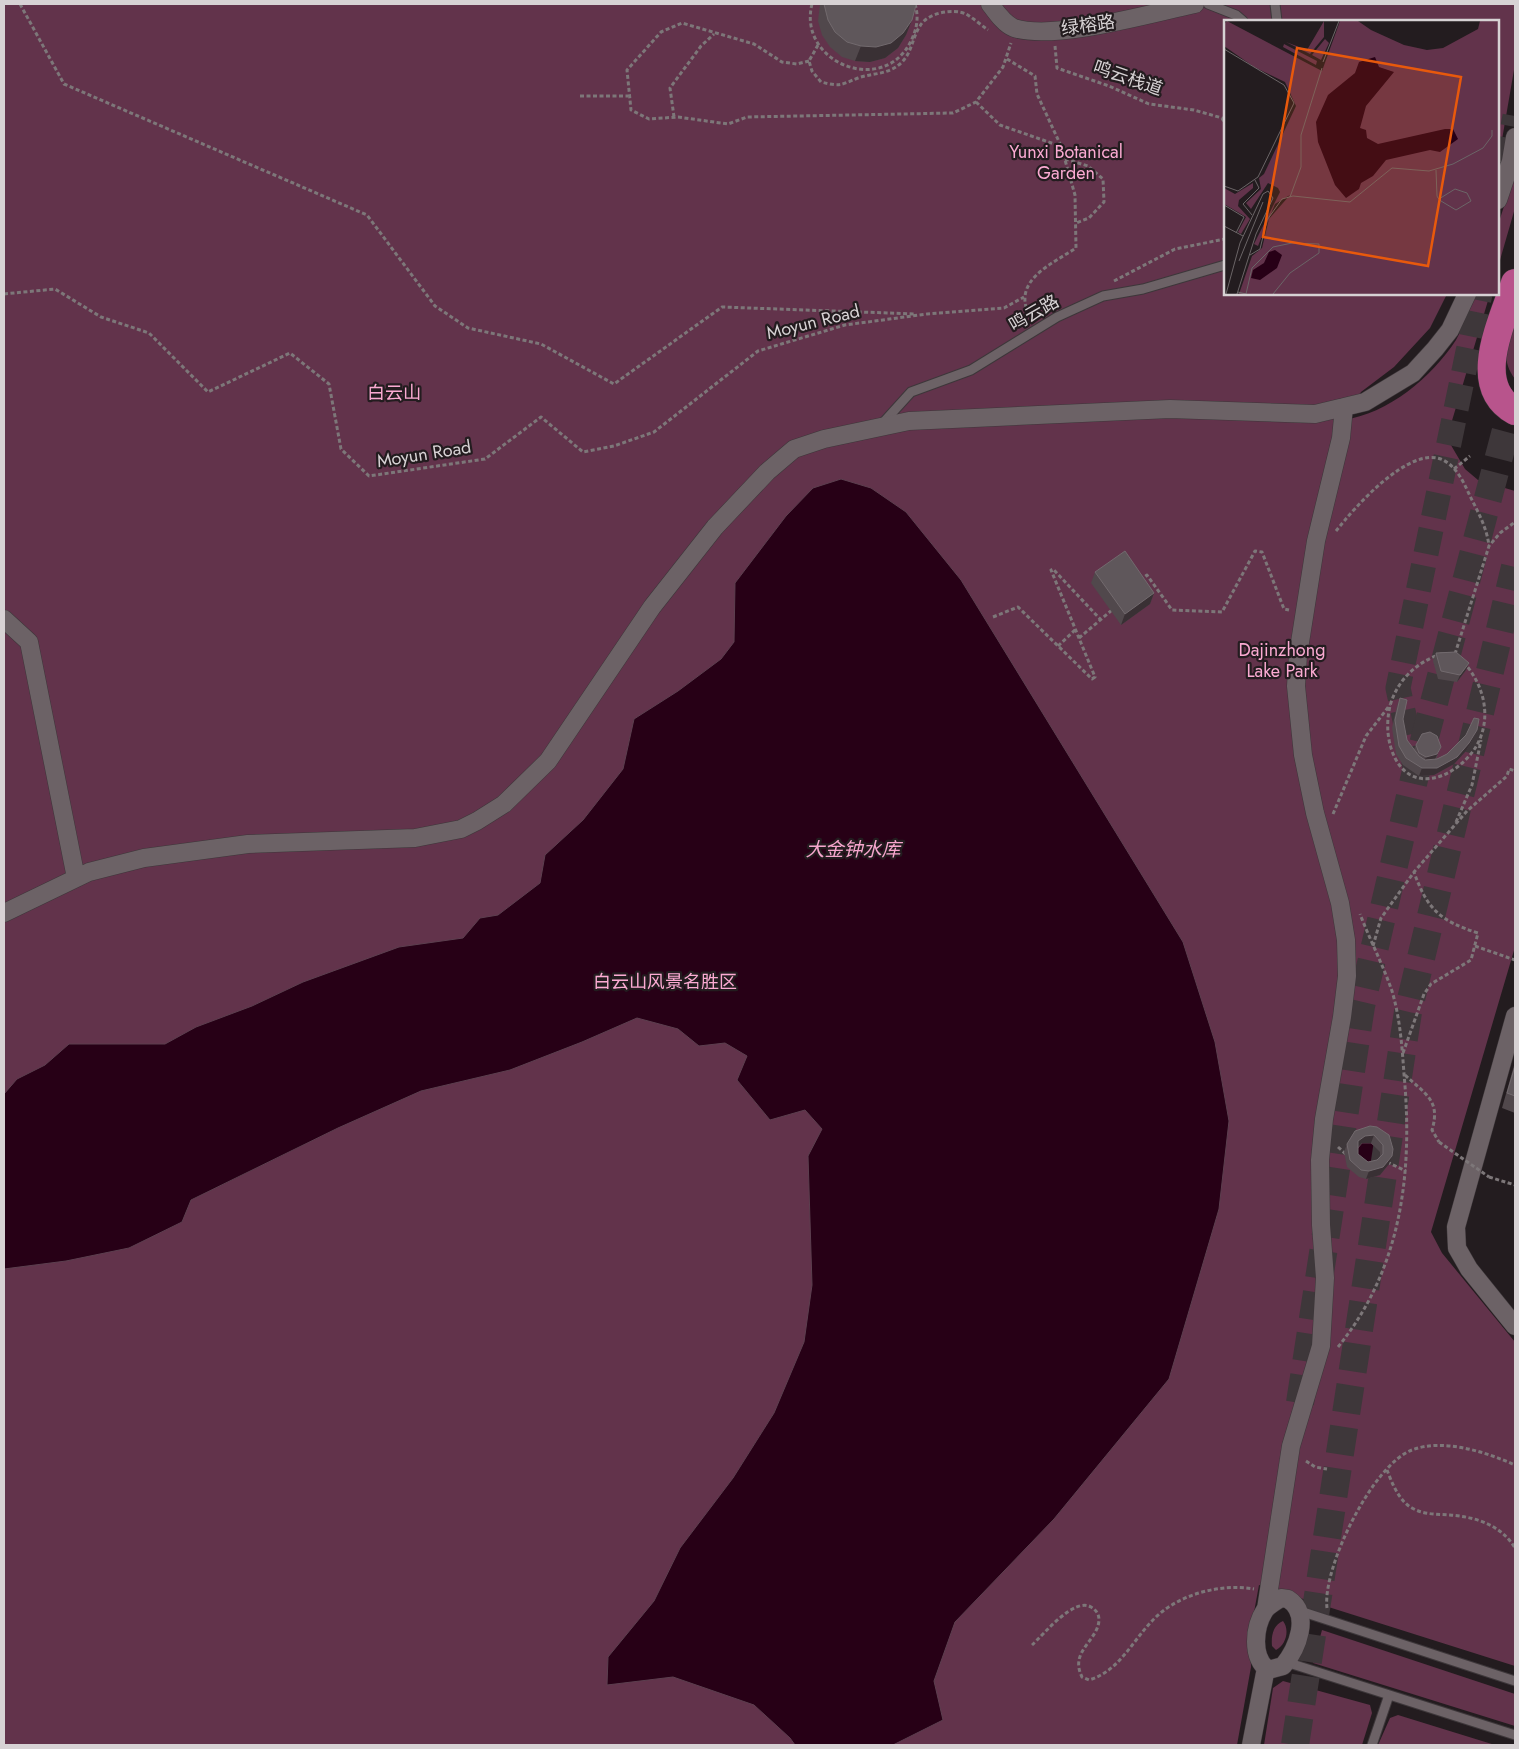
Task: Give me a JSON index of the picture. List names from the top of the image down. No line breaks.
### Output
{"streets":{"street":["绿榕路"],"lane":["鸣云路"],"path":["鸣云栈道","Moyun Road"]},"crossings":[["绿榕路","鸣云栈道"]],"water":["大金钟水库"],"parks":["Yunxi Botanical Garden","白云山","Dajinzhong Lake Park","白云山风景名胜区"]}
